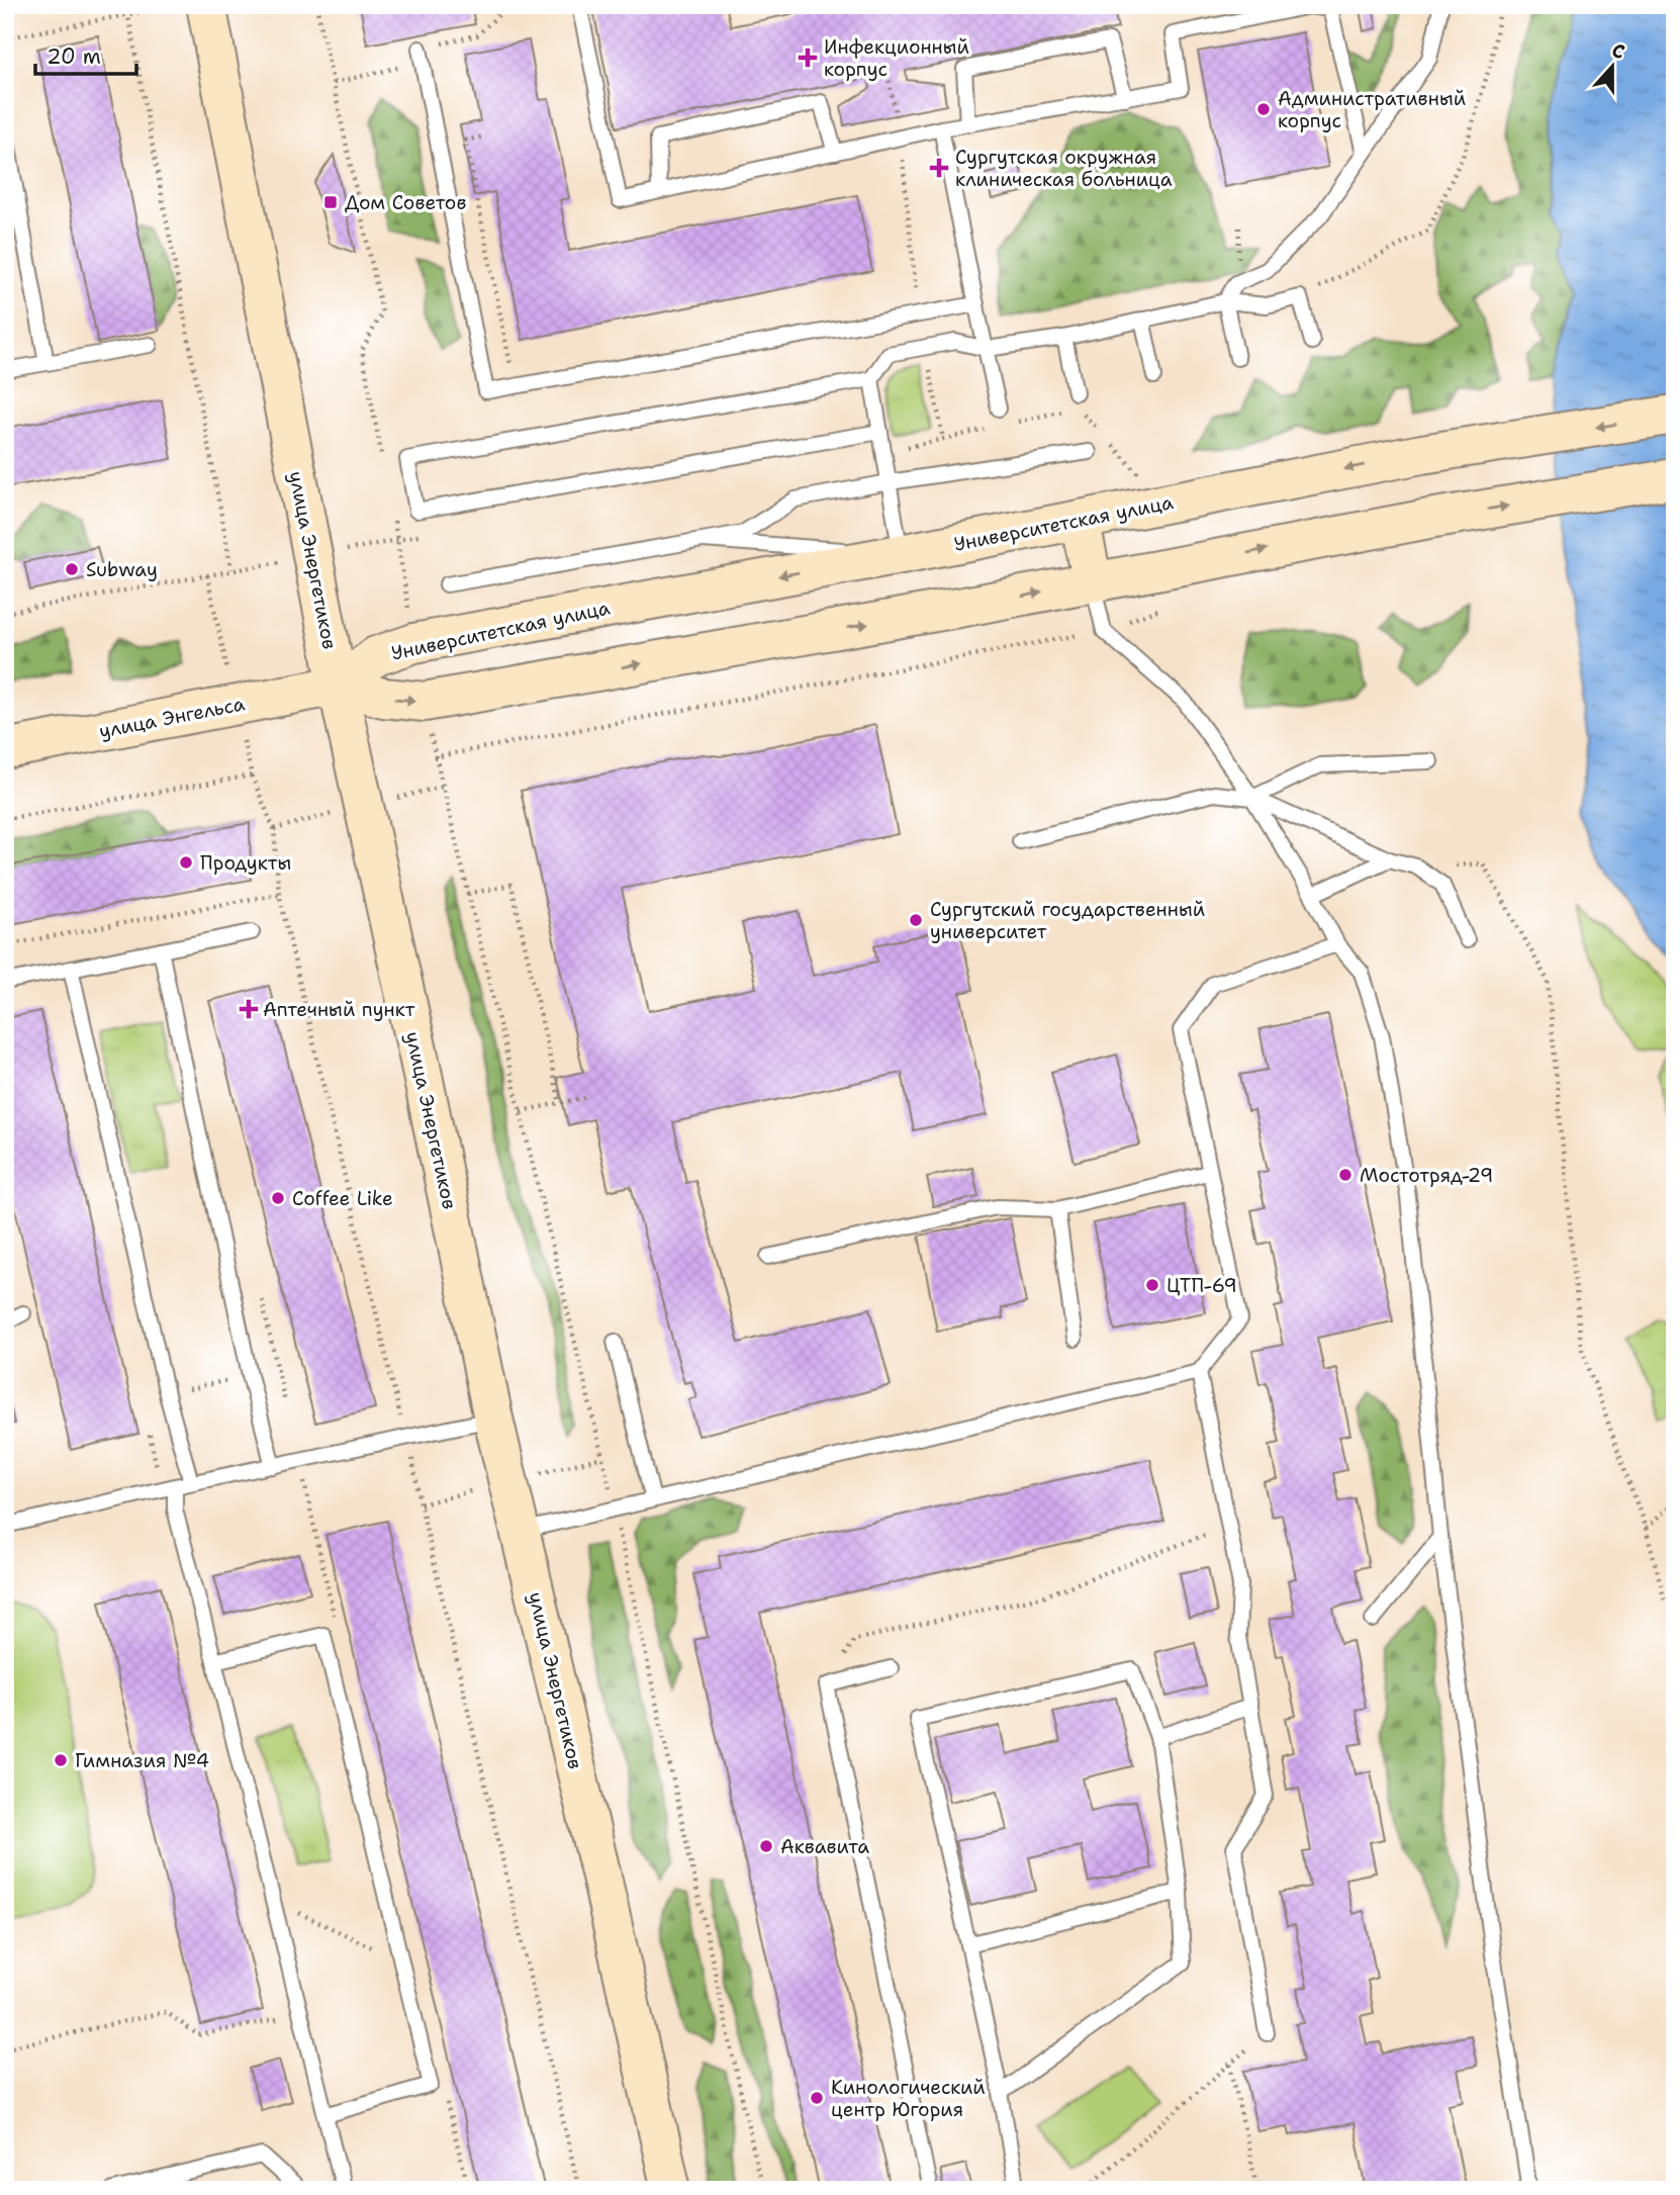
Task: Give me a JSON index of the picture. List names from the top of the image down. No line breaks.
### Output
{"streets":{"main road":["Университетская улица","улица Энергетиков","улица Энгельса"]},"crossings":[["Университетская улица","улица Энергетиков"],["Университетская улица","улица Энгельса"],["улица Энергетиков","улица Энгельса"]],"places":{"health":["Инфекционный корпус","Сургутская окружная клиническая больница","Аптечный пункт"],"other":["Административный корпус","Subway","Продукты","Сургутский государственный университет","Мостотряд-29","Coffee Like","ЦТП-69","Гимназия №4","Аквавита","Кинологический центр Югория"],"transit":["Дом Советов"]},"scale_bar":"20 m","north":"top"}
